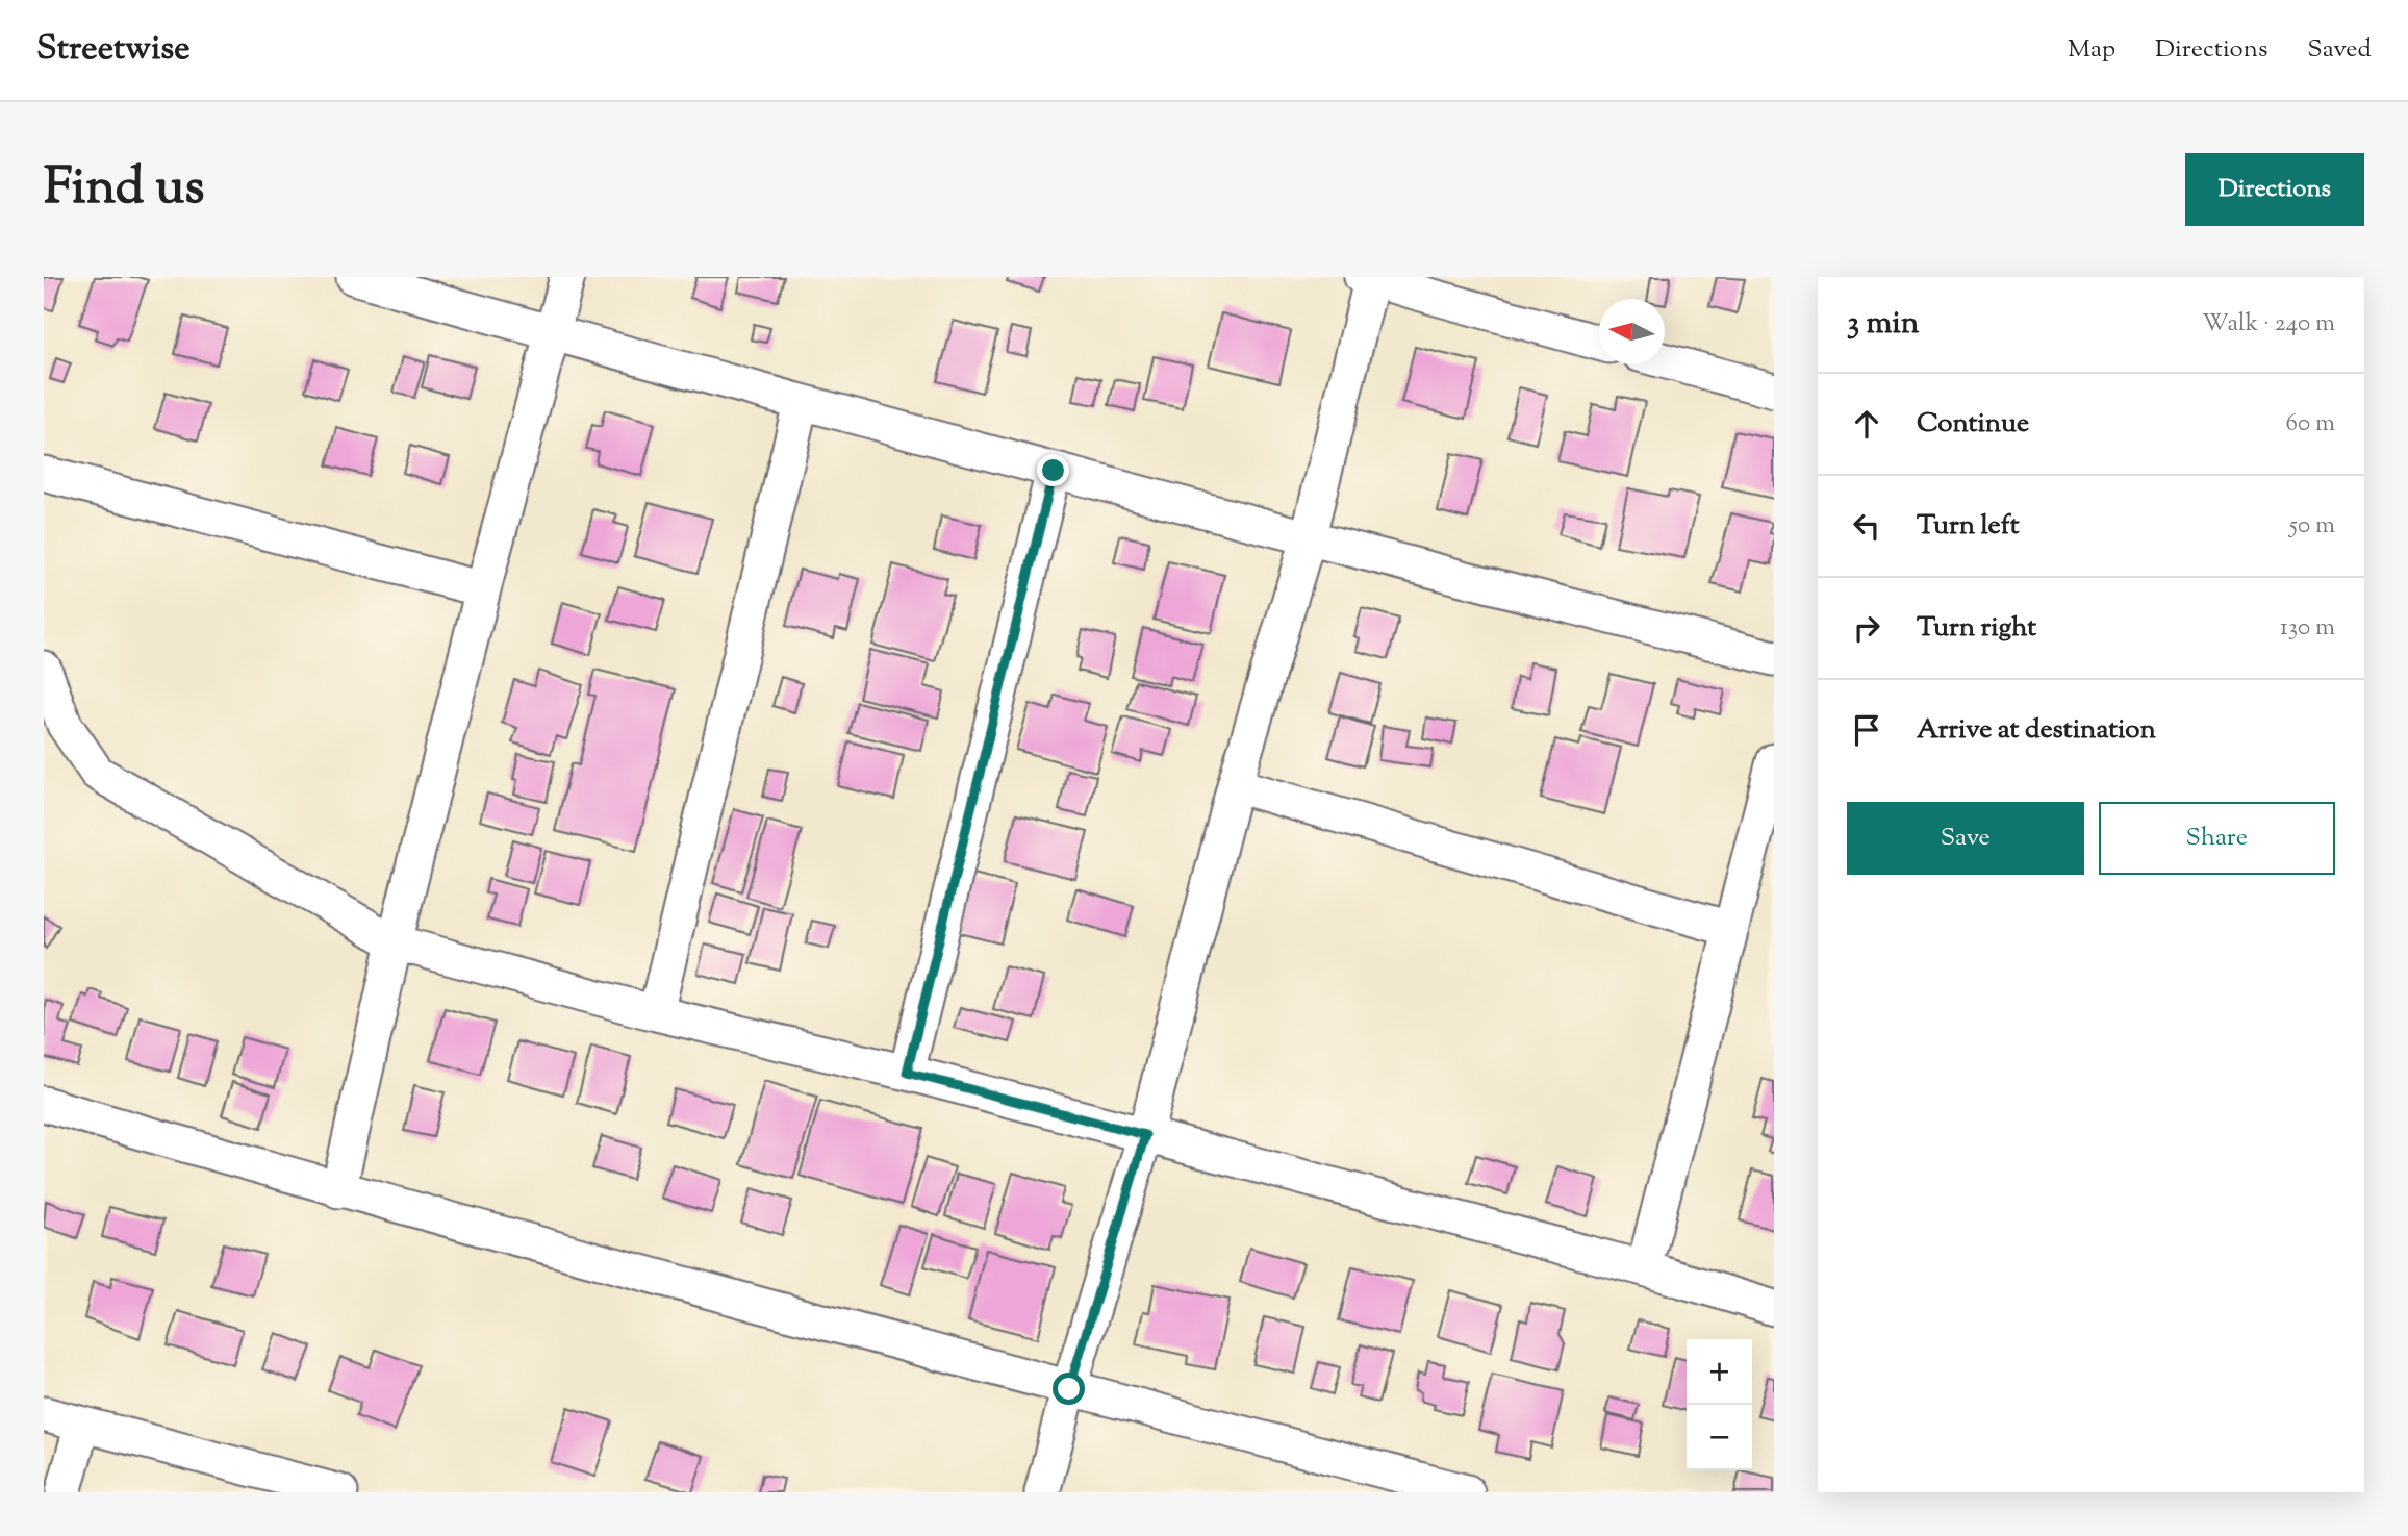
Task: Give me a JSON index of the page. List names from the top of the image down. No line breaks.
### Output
{"north":"left","page":{"header":"Streetwise","nav":["Map","Directions","Saved"],"title":"Find us","buttons":["Directions",["Save","Share"]],"heading":["3 min","Walk · 240 m"],"list":[["Continue","60 m"],["Turn left","50 m"],["Turn right","130 m"],"Arrive at destination"],"map_buttons":["+","−"]}}
